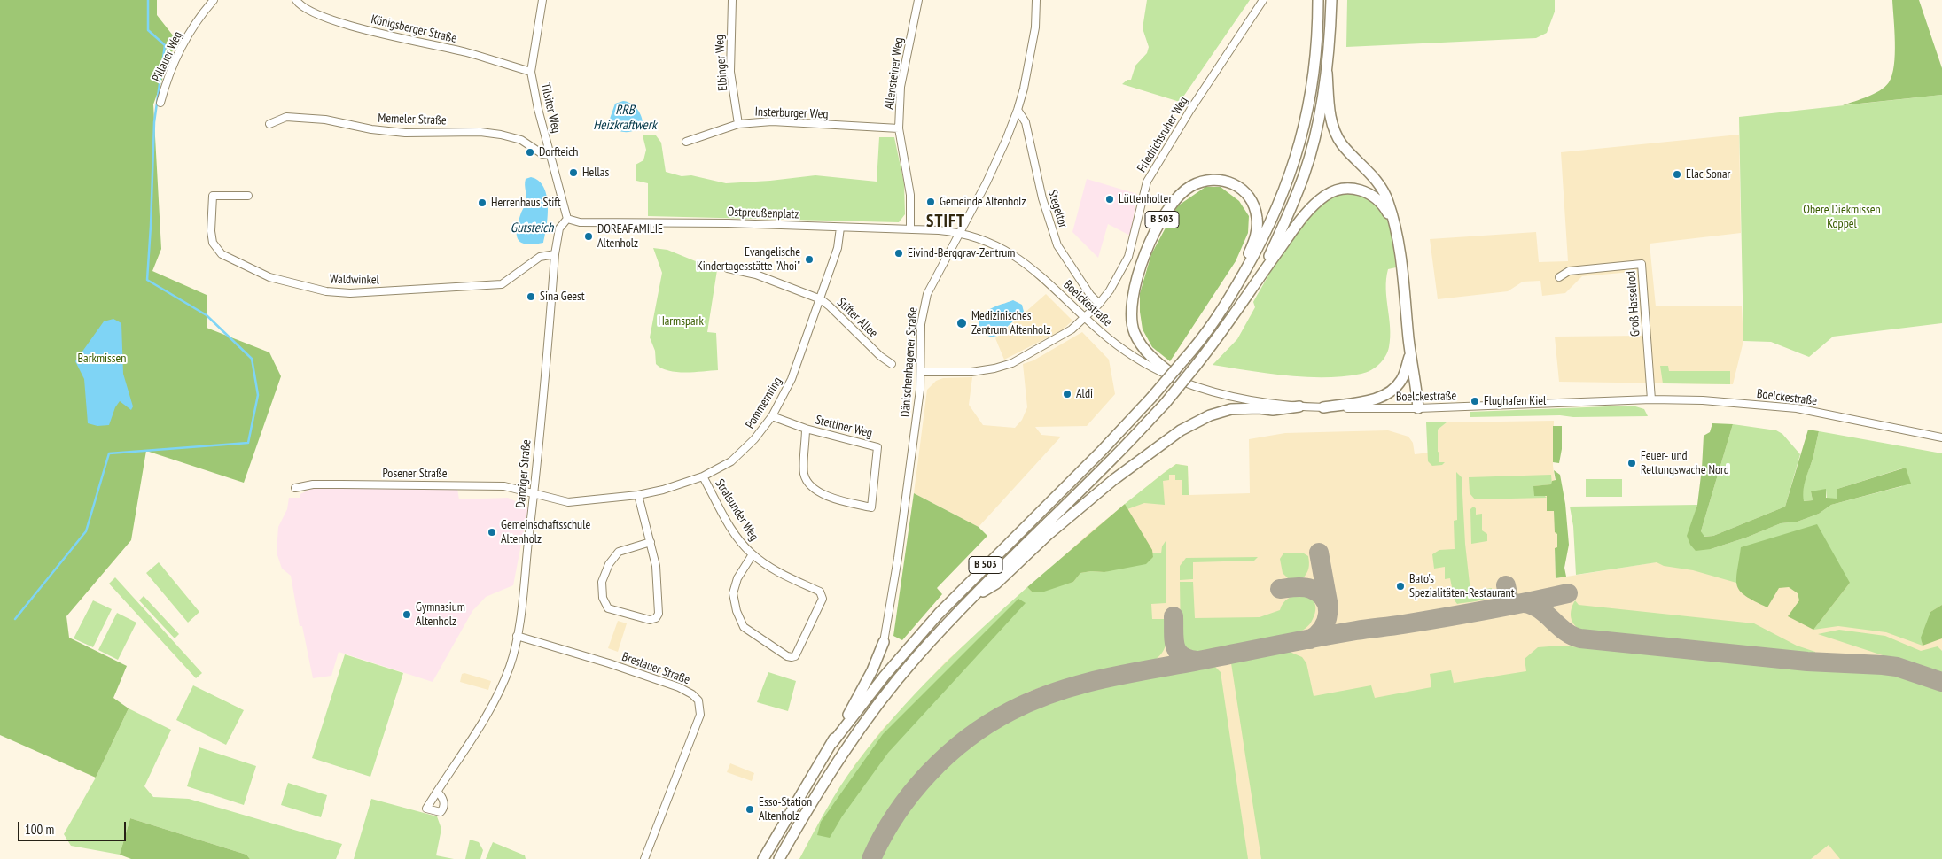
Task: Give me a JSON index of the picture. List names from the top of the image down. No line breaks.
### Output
{"streets":{"highway":["B 503"],"street":["Königsberger Straße","Pillauer Weg","Elbinger Weg","Allensteiner Weg","Tilsiter Weg","Insterburger Weg","Memeler Straße","Friedrichsruher Weg","Stegeltor","Ostpreußenplatz","Waldwinkel","Boelckestraße","Groß Hasselrod","Stifter Allee","Dänischenhagener Straße","Pommernring","Stettiner Weg","Posener Straße","Danziger Straße","Stralsunder Weg","Breslauer Straße"]},"crossings":[["Königsberger Straße","Tilsiter Weg"],["Elbinger Weg","Insterburger Weg"],["Allensteiner Weg","Insterburger Weg"],["Allensteiner Weg","Ostpreußenplatz"],["Tilsiter Weg","Memeler Straße"],["Tilsiter Weg","Ostpreußenplatz"],["Tilsiter Weg","Danziger Straße"],["Friedrichsruher Weg","Stegeltor"],["Friedrichsruher Weg","Boelckestraße"],["Friedrichsruher Weg","Dänischenhagener Straße"],["Stegeltor","Dänischenhagener Straße"],["Ostpreußenplatz","Boelckestraße"],["Ostpreußenplatz","Dänischenhagener Straße"],["Ostpreußenplatz","Pommernring"],["Ostpreußenplatz","Danziger Straße"],["B 503","Boelckestraße"],["Waldwinkel","Danziger Straße"],["Boelckestraße","Groß Hasselrod"],["Boelckestraße","Dänischenhagener Straße"],["Stifter Allee","Pommernring"],["Pommernring","Stettiner Weg"],["Pommernring","Posener Straße"],["Pommernring","Danziger Straße"],["Pommernring","Stralsunder Weg"],["Posener Straße","Danziger Straße"],["Danziger Straße","Breslauer Straße"]],"districts":["STIFT"],"water":["RRB Heizkraftwerk","Gutsteich"],"parks":["Obere Diekmissen Koppel","Harmspark","Barkmissen"],"places":["Dorfteich","Hellas","Elac Sonar","Lüttenholter","Gemeinde Altenholz","Herrenhaus Stift","DOREAFAMILIE Altenholz","Eivind-Berggrav-Zentrum","Evangelische Kindertagesstätte \"Ahoi\"","Sina Geest","Medizinisches Zentrum Altenholz","Aldi","Flughafen Kiel","Feuer- und Rettungswache Nord","Gemeinschaftsschule Altenholz","Bato's Spezialitäten-Restaurant","Gymnasium Altenholz","Esso-Station Altenholz"],"scale_bar":"100 m"}
